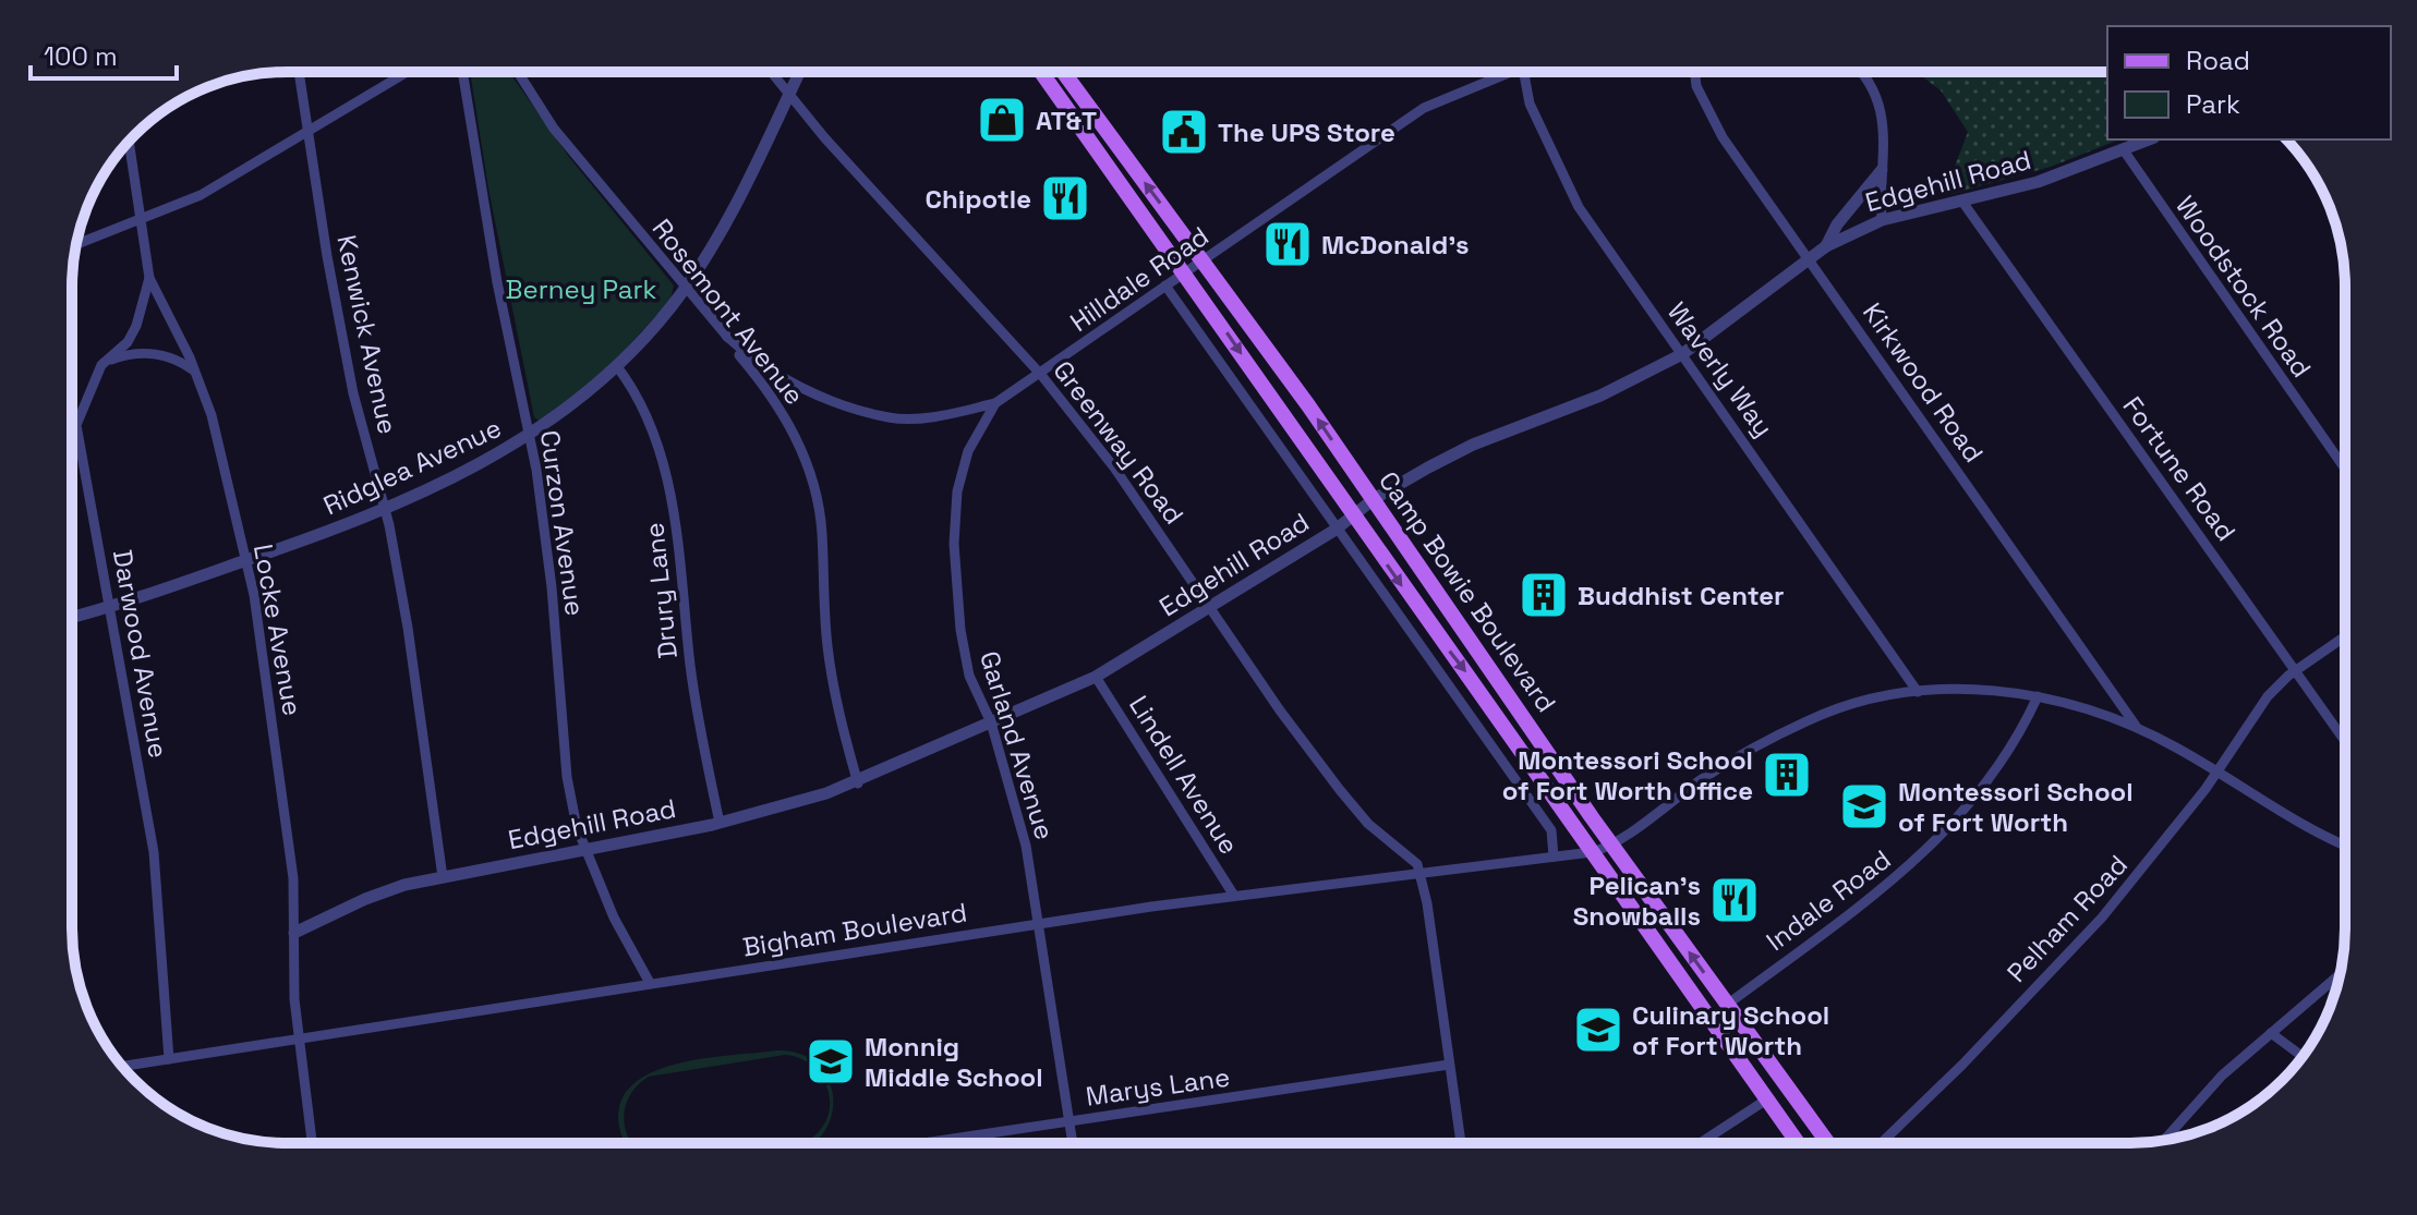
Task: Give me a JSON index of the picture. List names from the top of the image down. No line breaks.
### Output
{"streets":{"main road":["Camp Bowie Boulevard"],"street":["Edgehill Road","Hilldale Road","Woodstock Road","Rosemont Avenue","Kenwick Avenue","Waverly Way","Kirkwood Road","Greenway Road","Ridglea Avenue","Fortune Road","Curzon Avenue","Drury Lane","Locke Avenue","Darwood Avenue","Garland Avenue","Lindell Avenue","Indale Road","Pelham Road","Bigham Boulevard","Marys Lane"]},"crossings":[["Edgehill Road","Woodstock Road"],["Edgehill Road","Rosemont Avenue"],["Edgehill Road","Kenwick Avenue"],["Edgehill Road","Waverly Way"],["Edgehill Road","Kirkwood Road"],["Edgehill Road","Greenway Road"],["Edgehill Road","Fortune Road"],["Edgehill Road","Curzon Avenue"],["Edgehill Road","Drury Lane"],["Edgehill Road","Camp Bowie Boulevard"],["Edgehill Road","Locke Avenue"],["Edgehill Road","Garland Avenue"],["Edgehill Road","Lindell Avenue"],["Hilldale Road","Rosemont Avenue"],["Hilldale Road","Greenway Road"],["Hilldale Road","Camp Bowie Boulevard"],["Hilldale Road","Garland Avenue"],["Rosemont Avenue","Ridglea Avenue"],["Kenwick Avenue","Ridglea Avenue"],["Waverly Way","Bigham Boulevard"],["Kirkwood Road","Bigham Boulevard"],["Greenway Road","Ridglea Avenue"],["Greenway Road","Bigham Boulevard"],["Ridglea Avenue","Curzon Avenue"],["Ridglea Avenue","Drury Lane"],["Ridglea Avenue","Locke Avenue"],["Ridglea Avenue","Darwood Avenue"],["Fortune Road","Pelham Road"],["Curzon Avenue","Bigham Boulevard"],["Camp Bowie Boulevard","Indale Road"],["Camp Bowie Boulevard","Bigham Boulevard"],["Locke Avenue","Darwood Avenue"],["Locke Avenue","Bigham Boulevard"],["Darwood Avenue","Bigham Boulevard"],["Garland Avenue","Bigham Boulevard"],["Garland Avenue","Marys Lane"],["Lindell Avenue","Bigham Boulevard"],["Indale Road","Bigham Boulevard"]],"parks":["Berney Park"],"places":{"shop":["AT&T"],"public building":["The UPS Store"],"restaurant":["Chipotle","McDonald's","Pelican's Snowballs"],"building":["Buddhist Center","Montessori School of Fort Worth Office"],"school or university":["Montessori School of Fort Worth","Culinary School of Fort Worth","Monnig Middle School"]},"legend":["Road","Park"],"scale_bar":"100 m"}
